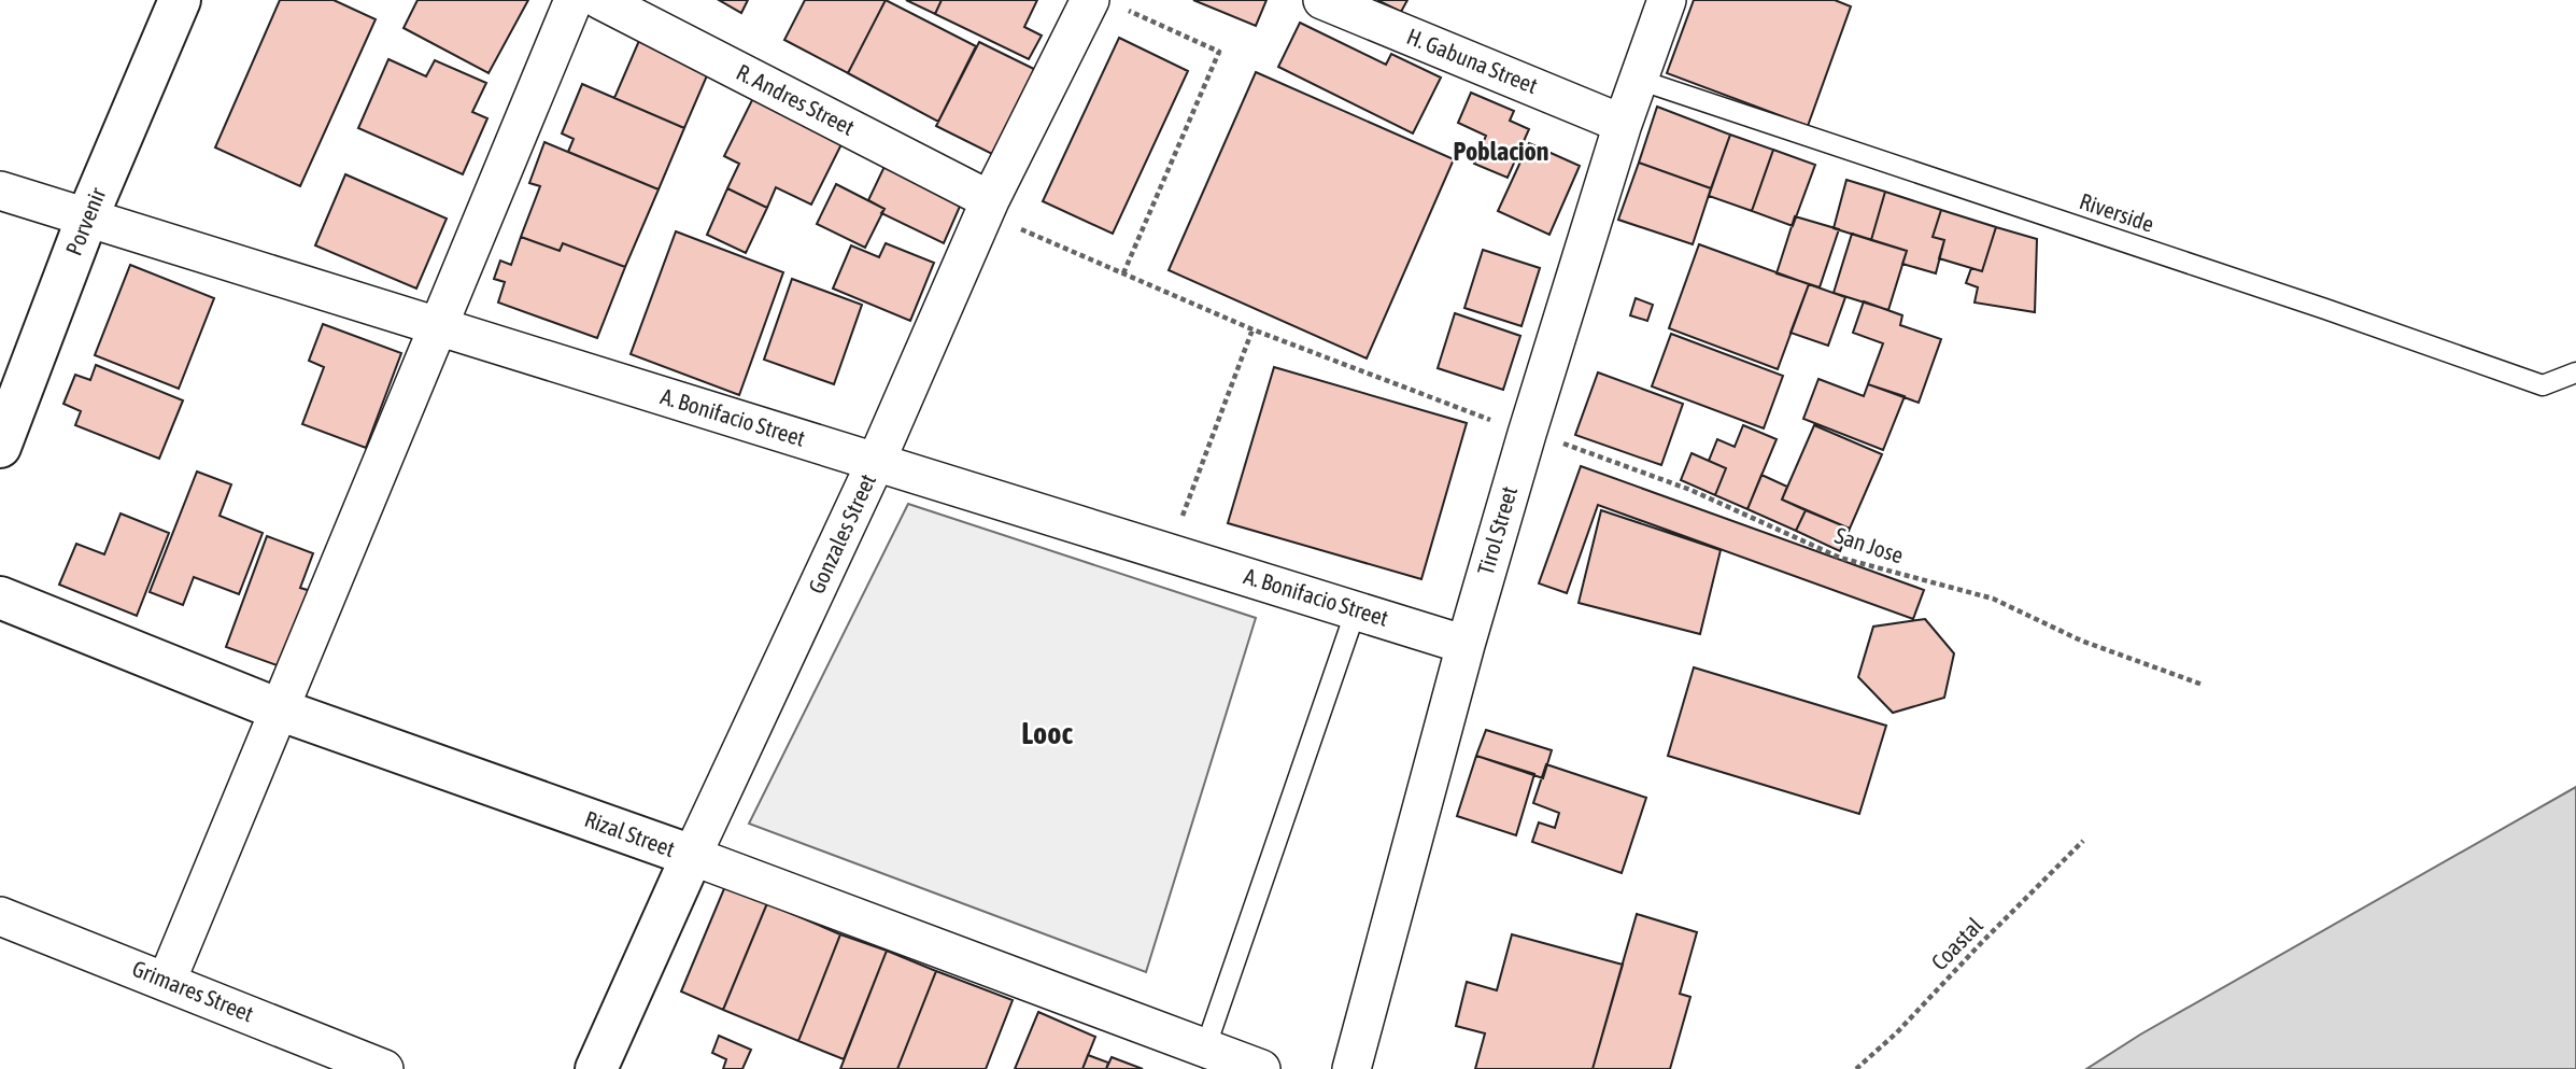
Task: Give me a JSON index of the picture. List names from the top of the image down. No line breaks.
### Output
{"streets":{"main road":["Porvenir","Gonzales Street","Rizal Street"],"street":["H. Gabuna Street","R. Andres Street","A. Bonifacio Street","Tirol Street","Grimares Street"],"lane":["Riverside"],"path":["San Jose","Coastal"]},"crossings":[["H. Gabuna Street","Tirol Street"],["R. Andres Street","Gonzales Street"],["R. Andres Street","San Jose"],["Riverside","Tirol Street"],["Porvenir","A. Bonifacio Street"],["A. Bonifacio Street","Tirol Street"],["A. Bonifacio Street","Gonzales Street"],["Tirol Street","San Jose"],["Gonzales Street","San Jose"],["Gonzales Street","Rizal Street"]],"districts":["Poblacion","Looc"]}
